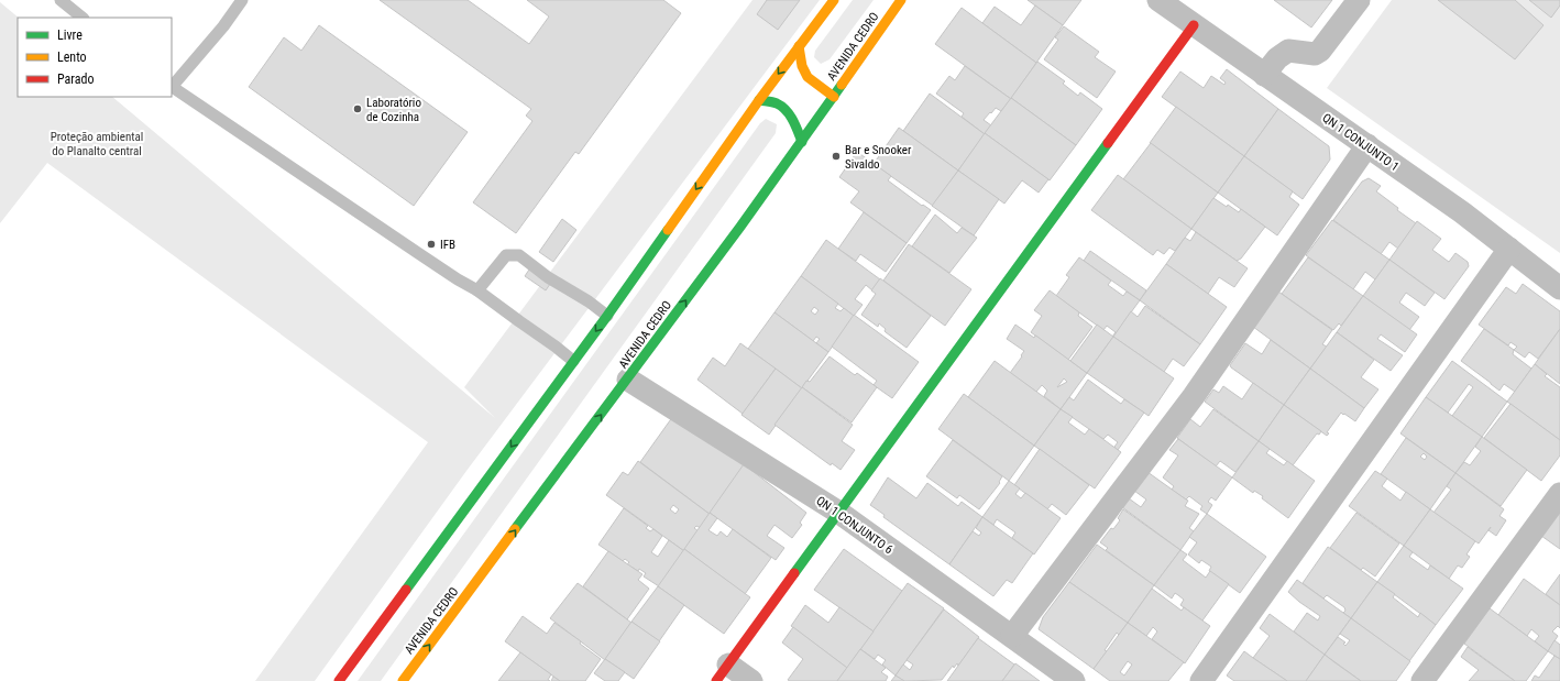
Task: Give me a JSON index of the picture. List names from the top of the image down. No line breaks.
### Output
{"streets":{"street":["AVENIDA CEDRO","QN 1 CONJUNTO 1","QN 1 CONJUNTO 6"]},"crossings":[["AVENIDA CEDRO","QN 1 CONJUNTO 6"]],"parks":["Proteção ambiental do Planalto central"],"places":["Laboratório de Cozinha","Bar e Snooker Sivaldo","IFB"],"legend":["Livre","Lento","Parado"]}
